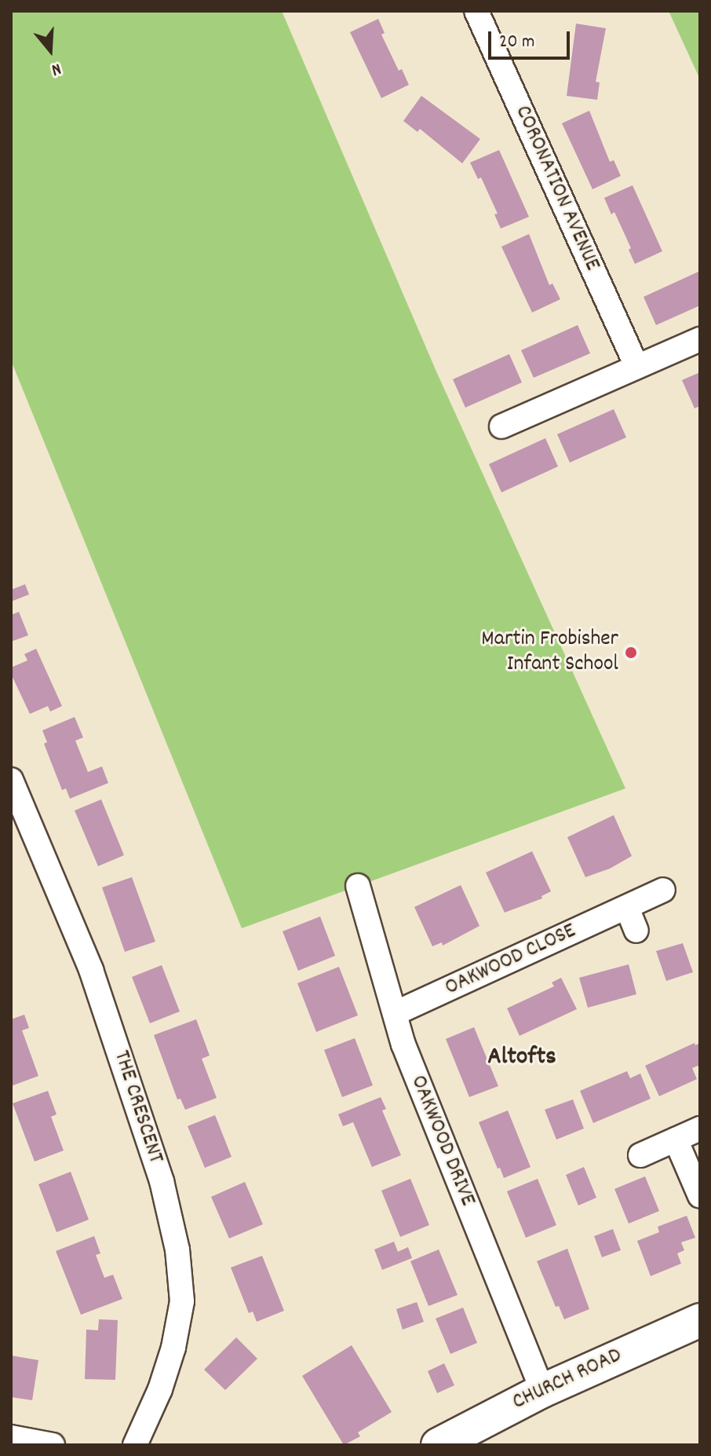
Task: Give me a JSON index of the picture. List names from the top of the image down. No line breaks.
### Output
{"streets":{"street":["CORONATION AVENUE","OAKWOOD CLOSE","THE CRESCENT","OAKWOOD DRIVE","CHURCH ROAD"]},"crossings":[["OAKWOOD CLOSE","OAKWOOD DRIVE"],["OAKWOOD DRIVE","CHURCH ROAD"]],"districts":["Altofts"],"places":["Martin Frobisher Infant School"],"scale_bar":"20 m","north":"bottom"}
